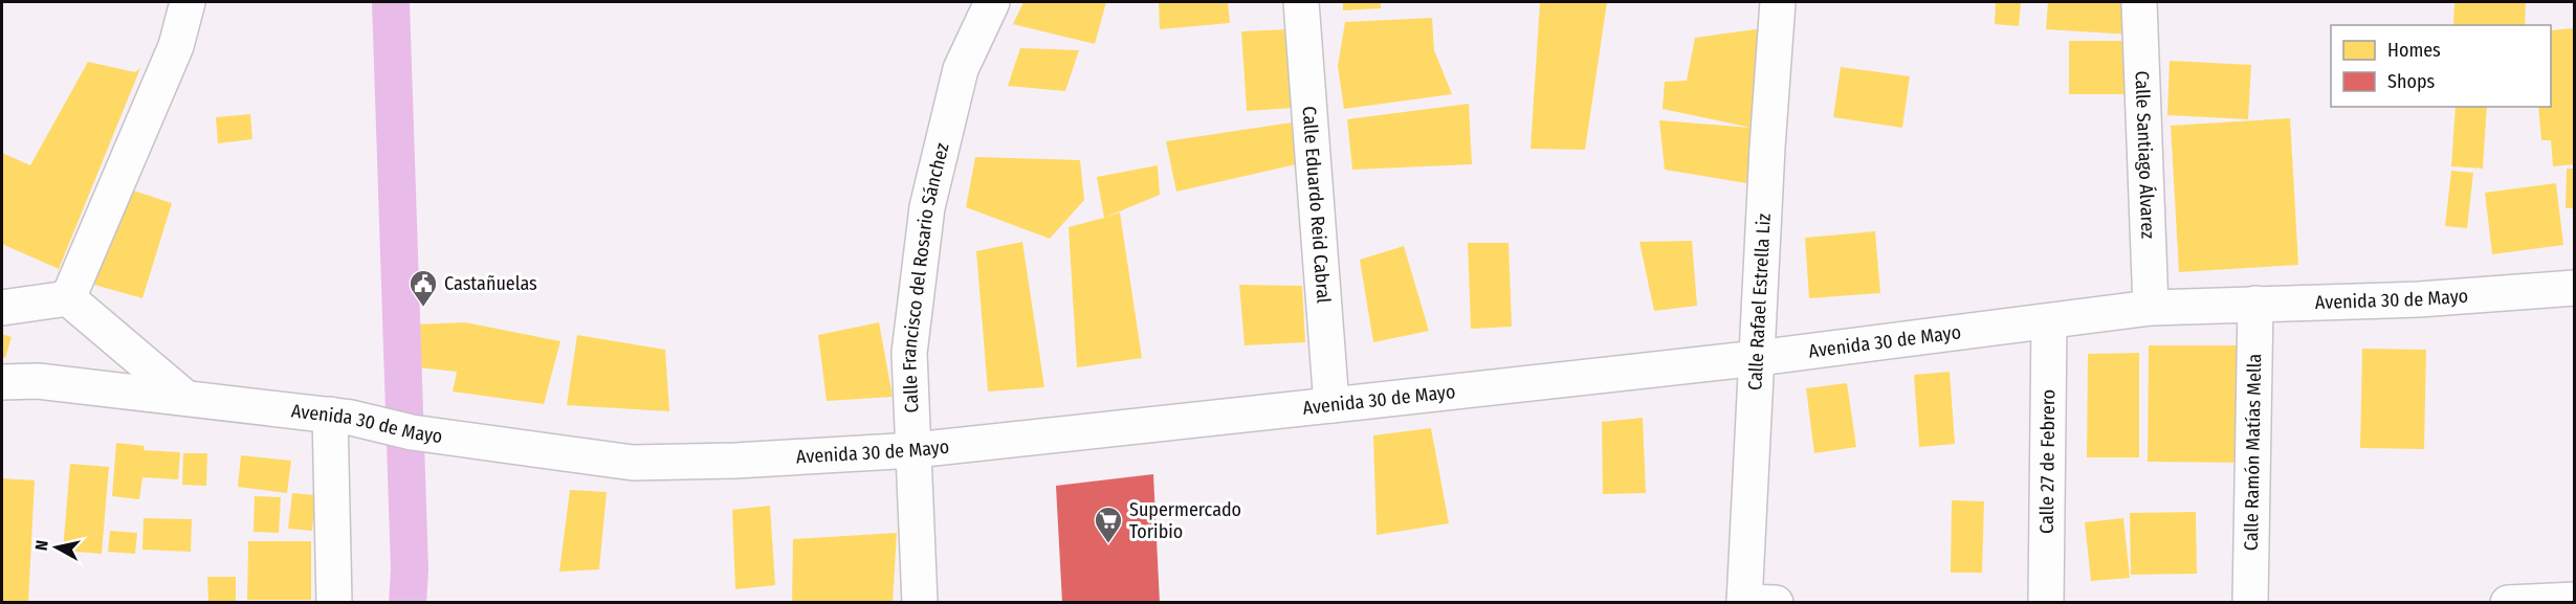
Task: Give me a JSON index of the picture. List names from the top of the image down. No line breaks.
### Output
{"streets":{"street":["Calle Santiago Álvarez","Calle Eduardo Reid Cabral","Calle Francisco del Rosario Sánchez","Avenida 30 de Mayo","Calle Rafael Estrella Liz","Calle Ramón Matías Mella","Calle 27 de Febrero"]},"crossings":[["Calle Santiago Álvarez","Avenida 30 de Mayo"],["Calle Eduardo Reid Cabral","Avenida 30 de Mayo"],["Calle Francisco del Rosario Sánchez","Avenida 30 de Mayo"],["Avenida 30 de Mayo","Calle Rafael Estrella Liz"],["Avenida 30 de Mayo","Calle Ramón Matías Mella"],["Avenida 30 de Mayo","Calle 27 de Febrero"]],"places":{"public building":["Castañuelas"],"supermarket":["Supermercado Toribio"]},"legend":["Homes","Shops"],"north":"left"}
